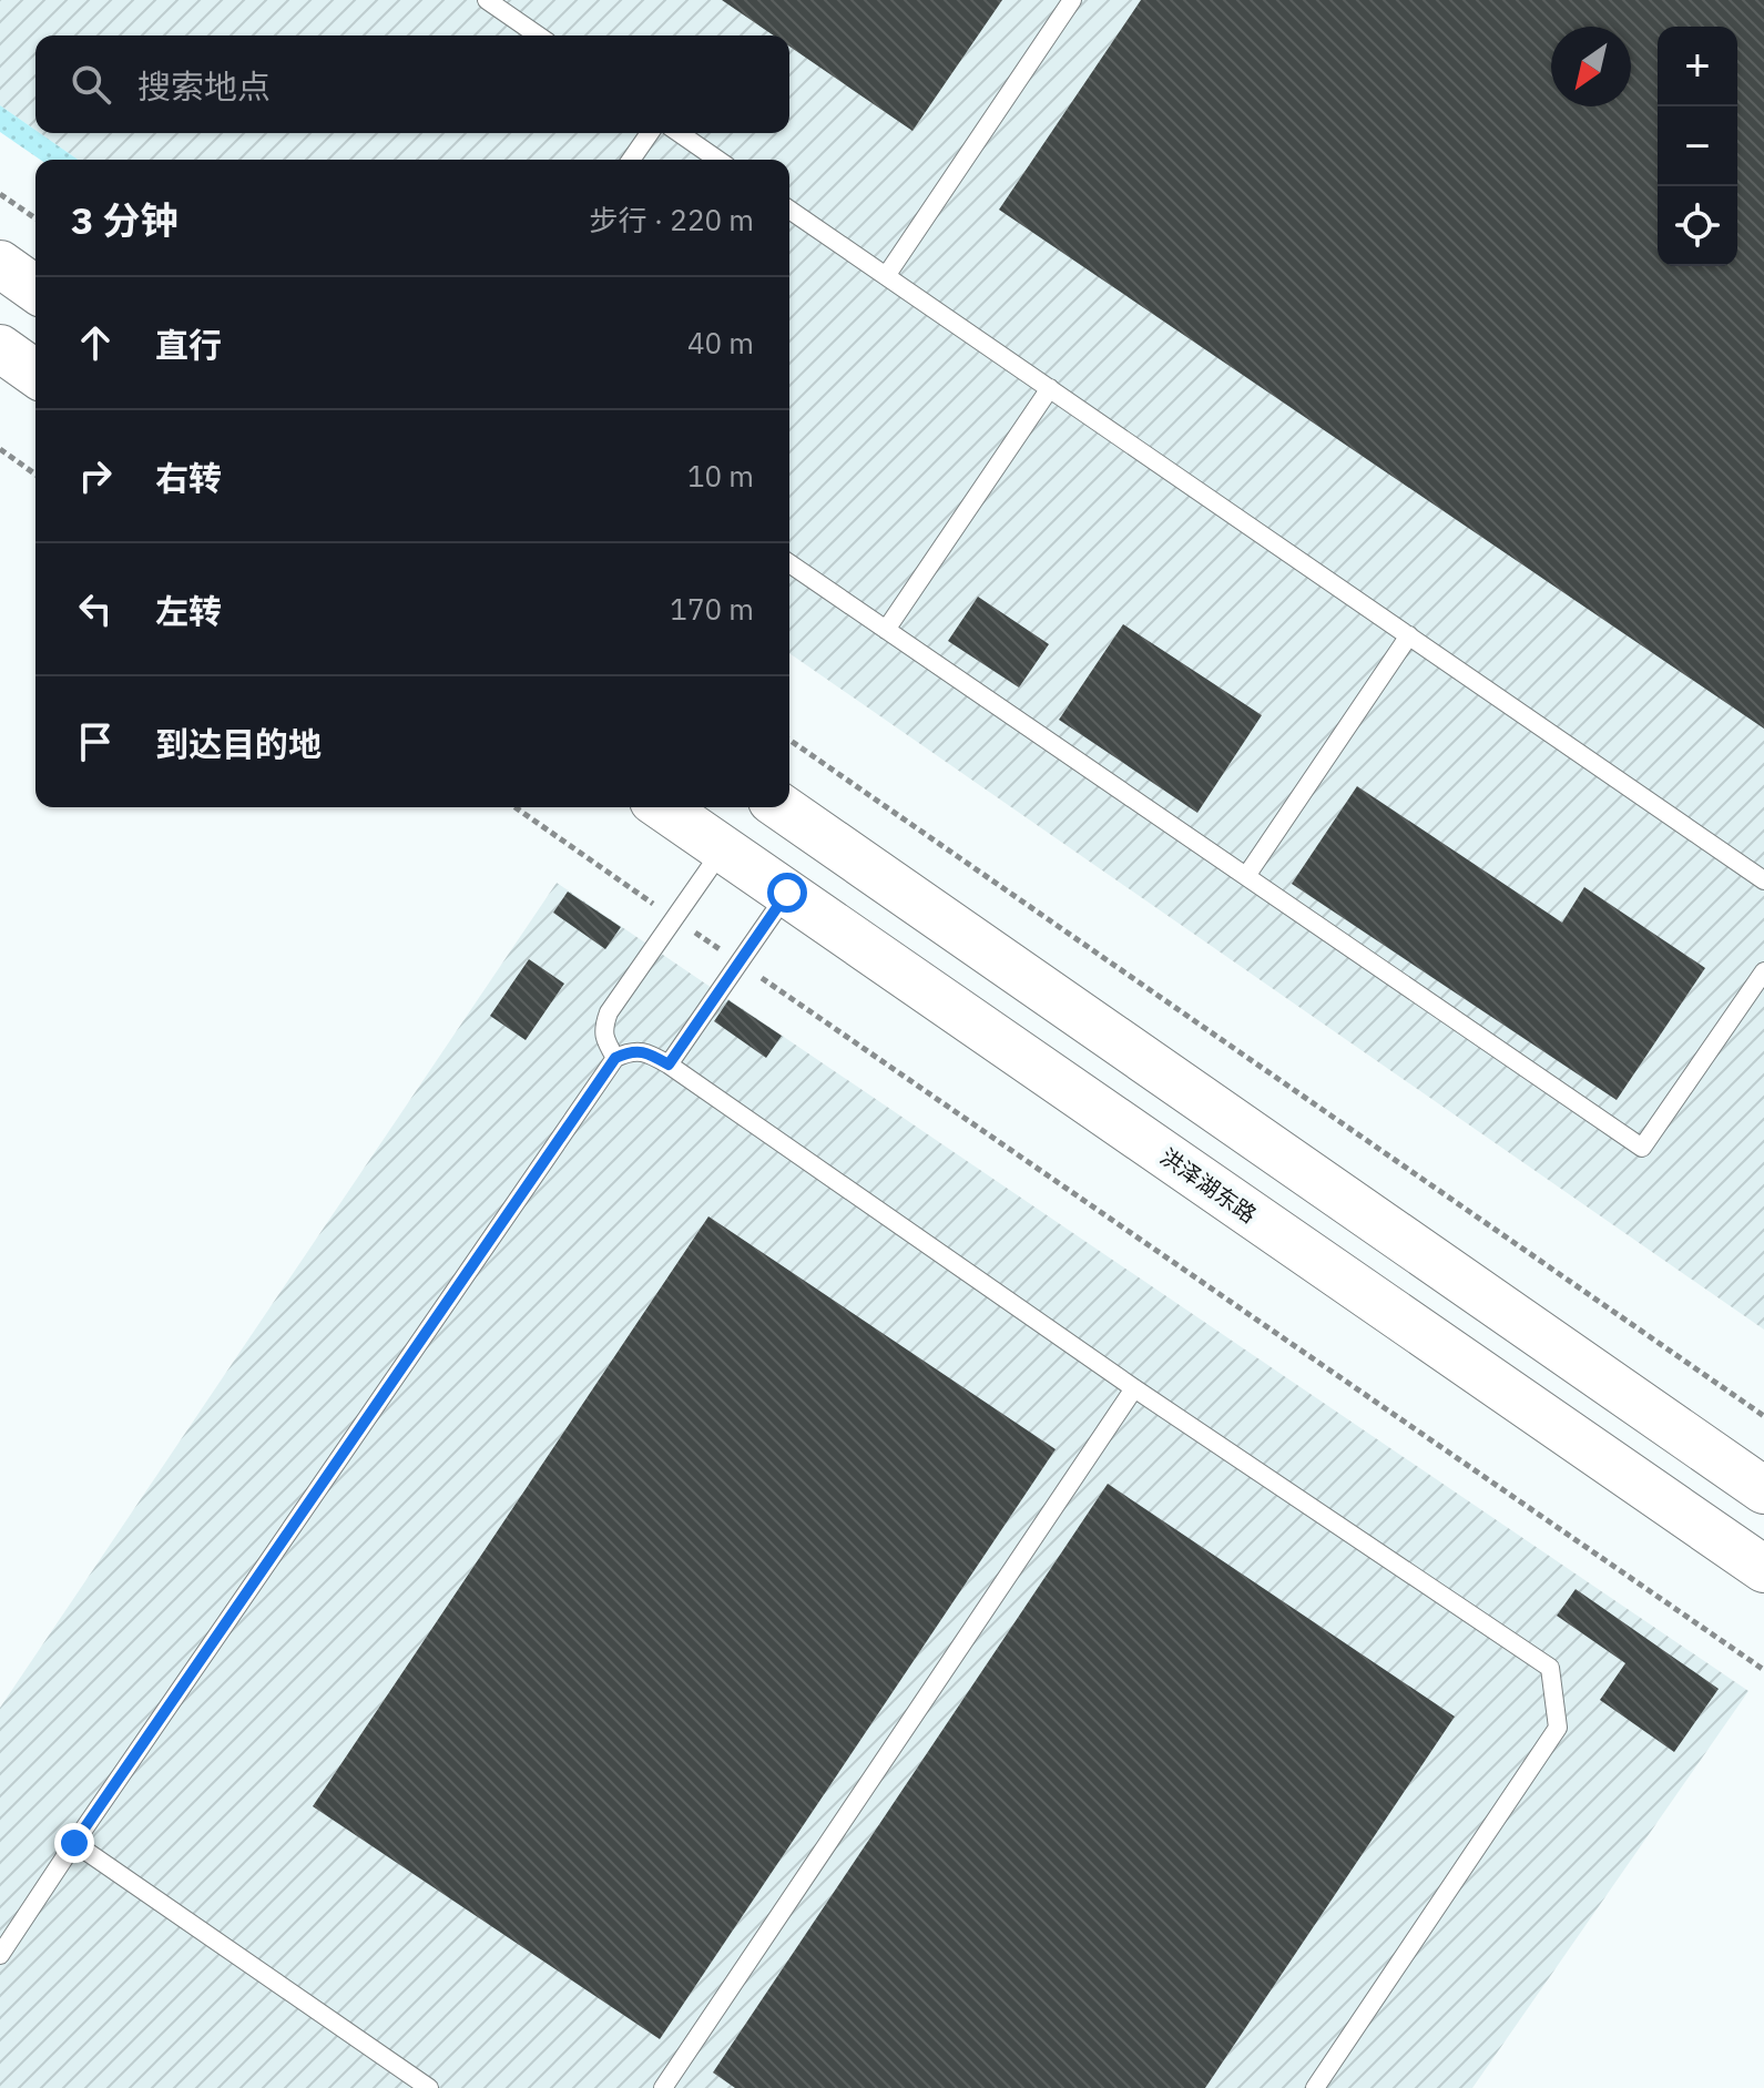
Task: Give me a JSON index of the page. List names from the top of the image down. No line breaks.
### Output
{"streets":{"street":["洪泽湖东路"]},"north":"bottom left","page":{"map_buttons":["+","−"],"search":"搜索地点","heading":["3 分钟","步行 · 220 m"],"list":[["直行","40 m"],["右转","10 m"],["左转","170 m"],"到达目的地"]}}
